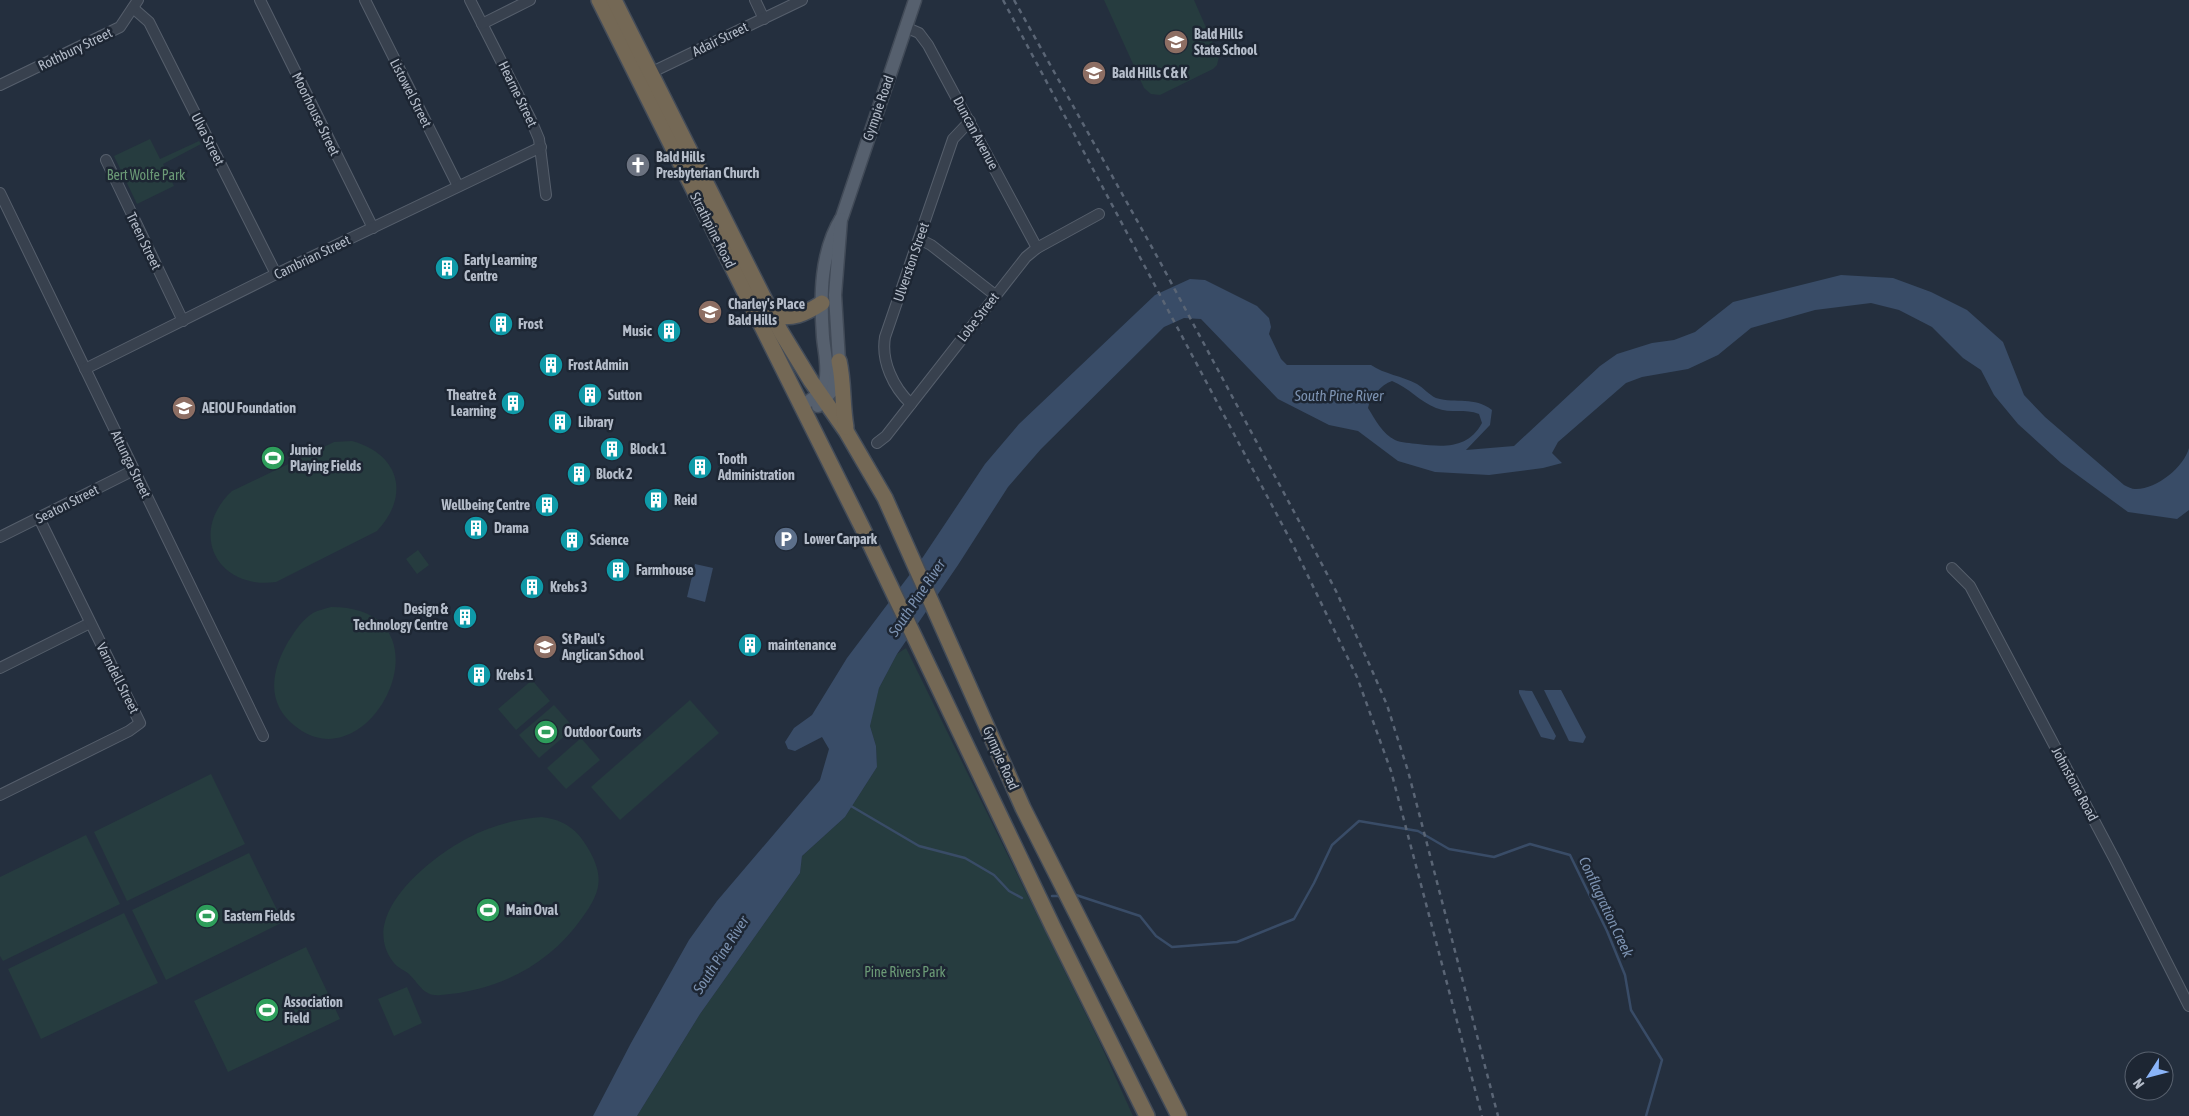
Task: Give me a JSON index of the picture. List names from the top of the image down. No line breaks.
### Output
{"streets":{"highway":["Gympie Road","Strathpine Road"],"street":["Adair Street","Rothbury Street","Listowel Street","Hearne Street","Moorhouse Street","Duncan Avenue","Ulva Street","Treen Street","Cambrian Street","Ulverston Street","Lobe Street","Attunga Street","Seaton Street","Varndell Street","Johnstone Road"]},"crossings":[["Adair Street","Strathpine Road"],["Rothbury Street","Ulva Street"],["Listowel Street","Cambrian Street"],["Hearne Street","Cambrian Street"],["Gympie Road","Duncan Avenue"],["Gympie Road","Strathpine Road"],["Moorhouse Street","Cambrian Street"],["Duncan Avenue","Ulverston Street"],["Duncan Avenue","Lobe Street"],["Ulva Street","Cambrian Street"],["Treen Street","Cambrian Street"],["Cambrian Street","Attunga Street"],["Ulverston Street","Lobe Street"],["Attunga Street","Seaton Street"],["Seaton Street","Varndell Street"]],"water":["South Pine River","Conflagration Creek"],"parks":["Bert Wolfe Park","Pine Rivers Park"],"places":{"school or university":["Bald Hills State School","Bald Hills C & K","Charley's Place Bald Hills","AEIOU Foundation","St Paul's Anglican School"],"church":["Bald Hills Presbyterian Church"],"building":["Early Learning Centre","Frost","Music","Frost Admin","Sutton","Theatre & Learning","Library","Block 1","Tooth Administration","Block 2","Reid","Wellbeing Centre","Drama","Science","Farmhouse","Krebs 3","Design & Technology Centre","maintenance","Krebs 1"],"sports":["Junior Playing Fields","Outdoor Courts","Main Oval","Eastern Fields","Association Field"],"parking":["Lower Carpark"]},"north":"bottom left"}
